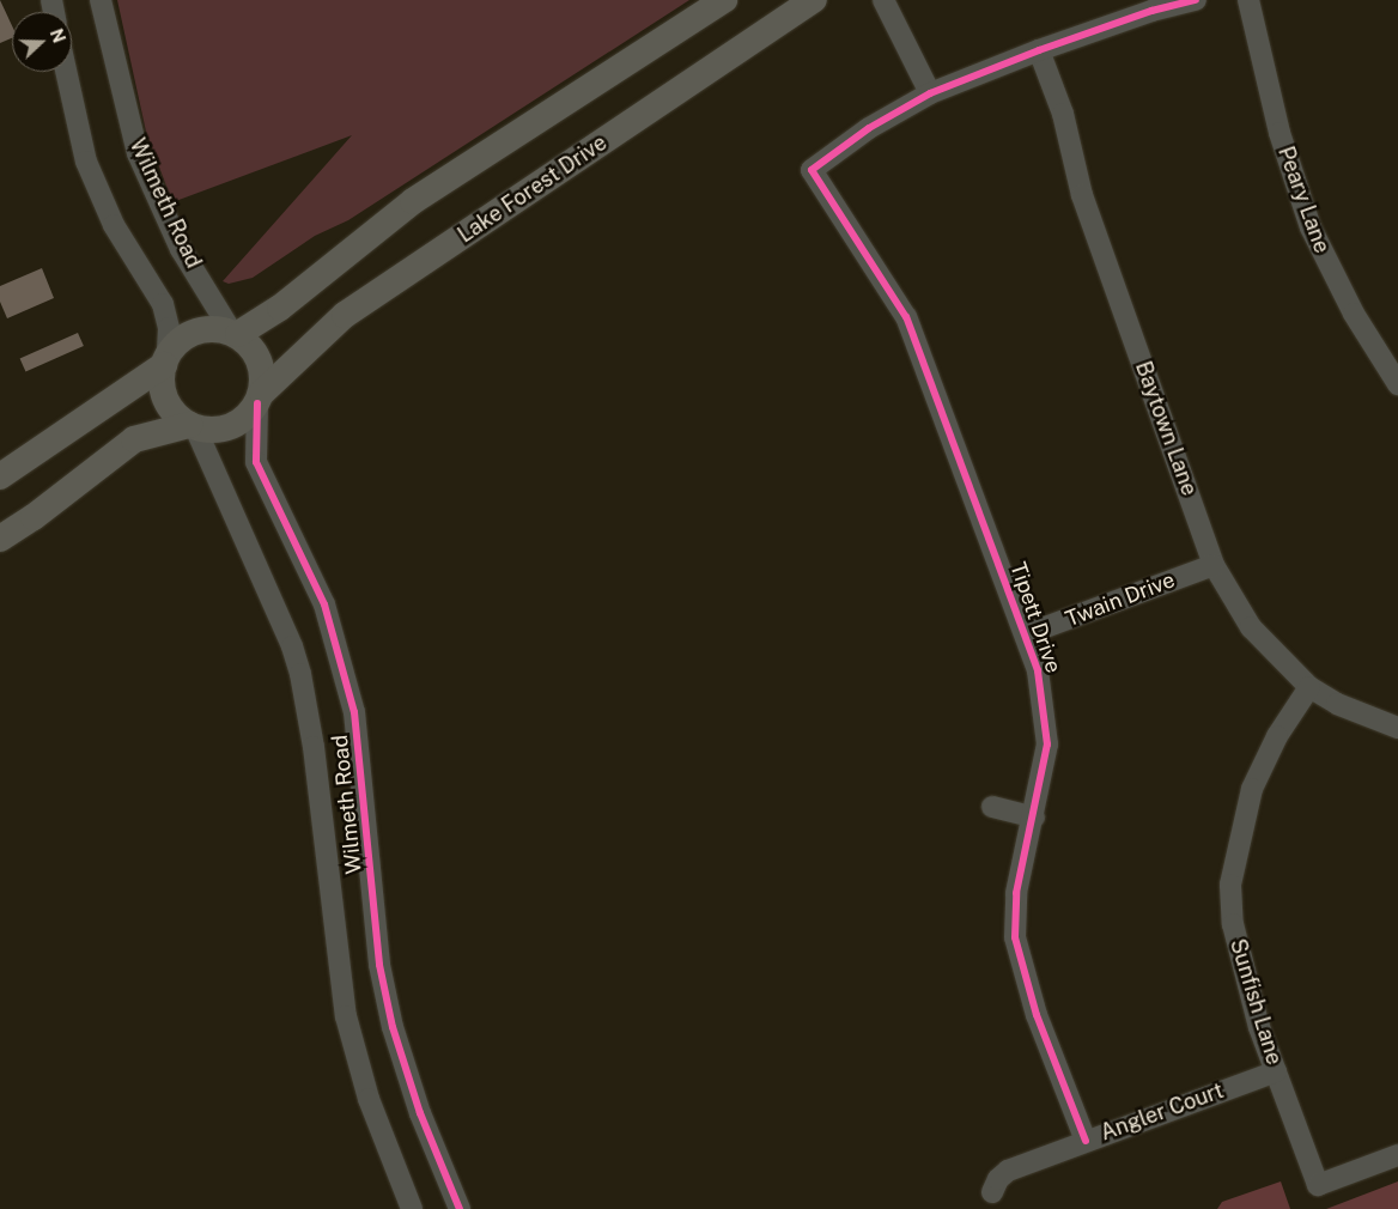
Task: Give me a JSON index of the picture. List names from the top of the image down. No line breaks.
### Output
{"streets":{"main road":["Lake Forest Drive"],"street":["Peary Lane","Wilmeth Road","Baytown Lane","Twain Drive","Tipett Drive","Sunfish Lane","Angler Court"]},"crossings":[["Lake Forest Drive","Wilmeth Road"],["Baytown Lane","Twain Drive"],["Baytown Lane","Sunfish Lane"],["Twain Drive","Tipett Drive"],["Tipett Drive","Angler Court"],["Sunfish Lane","Angler Court"]],"north":"right"}
